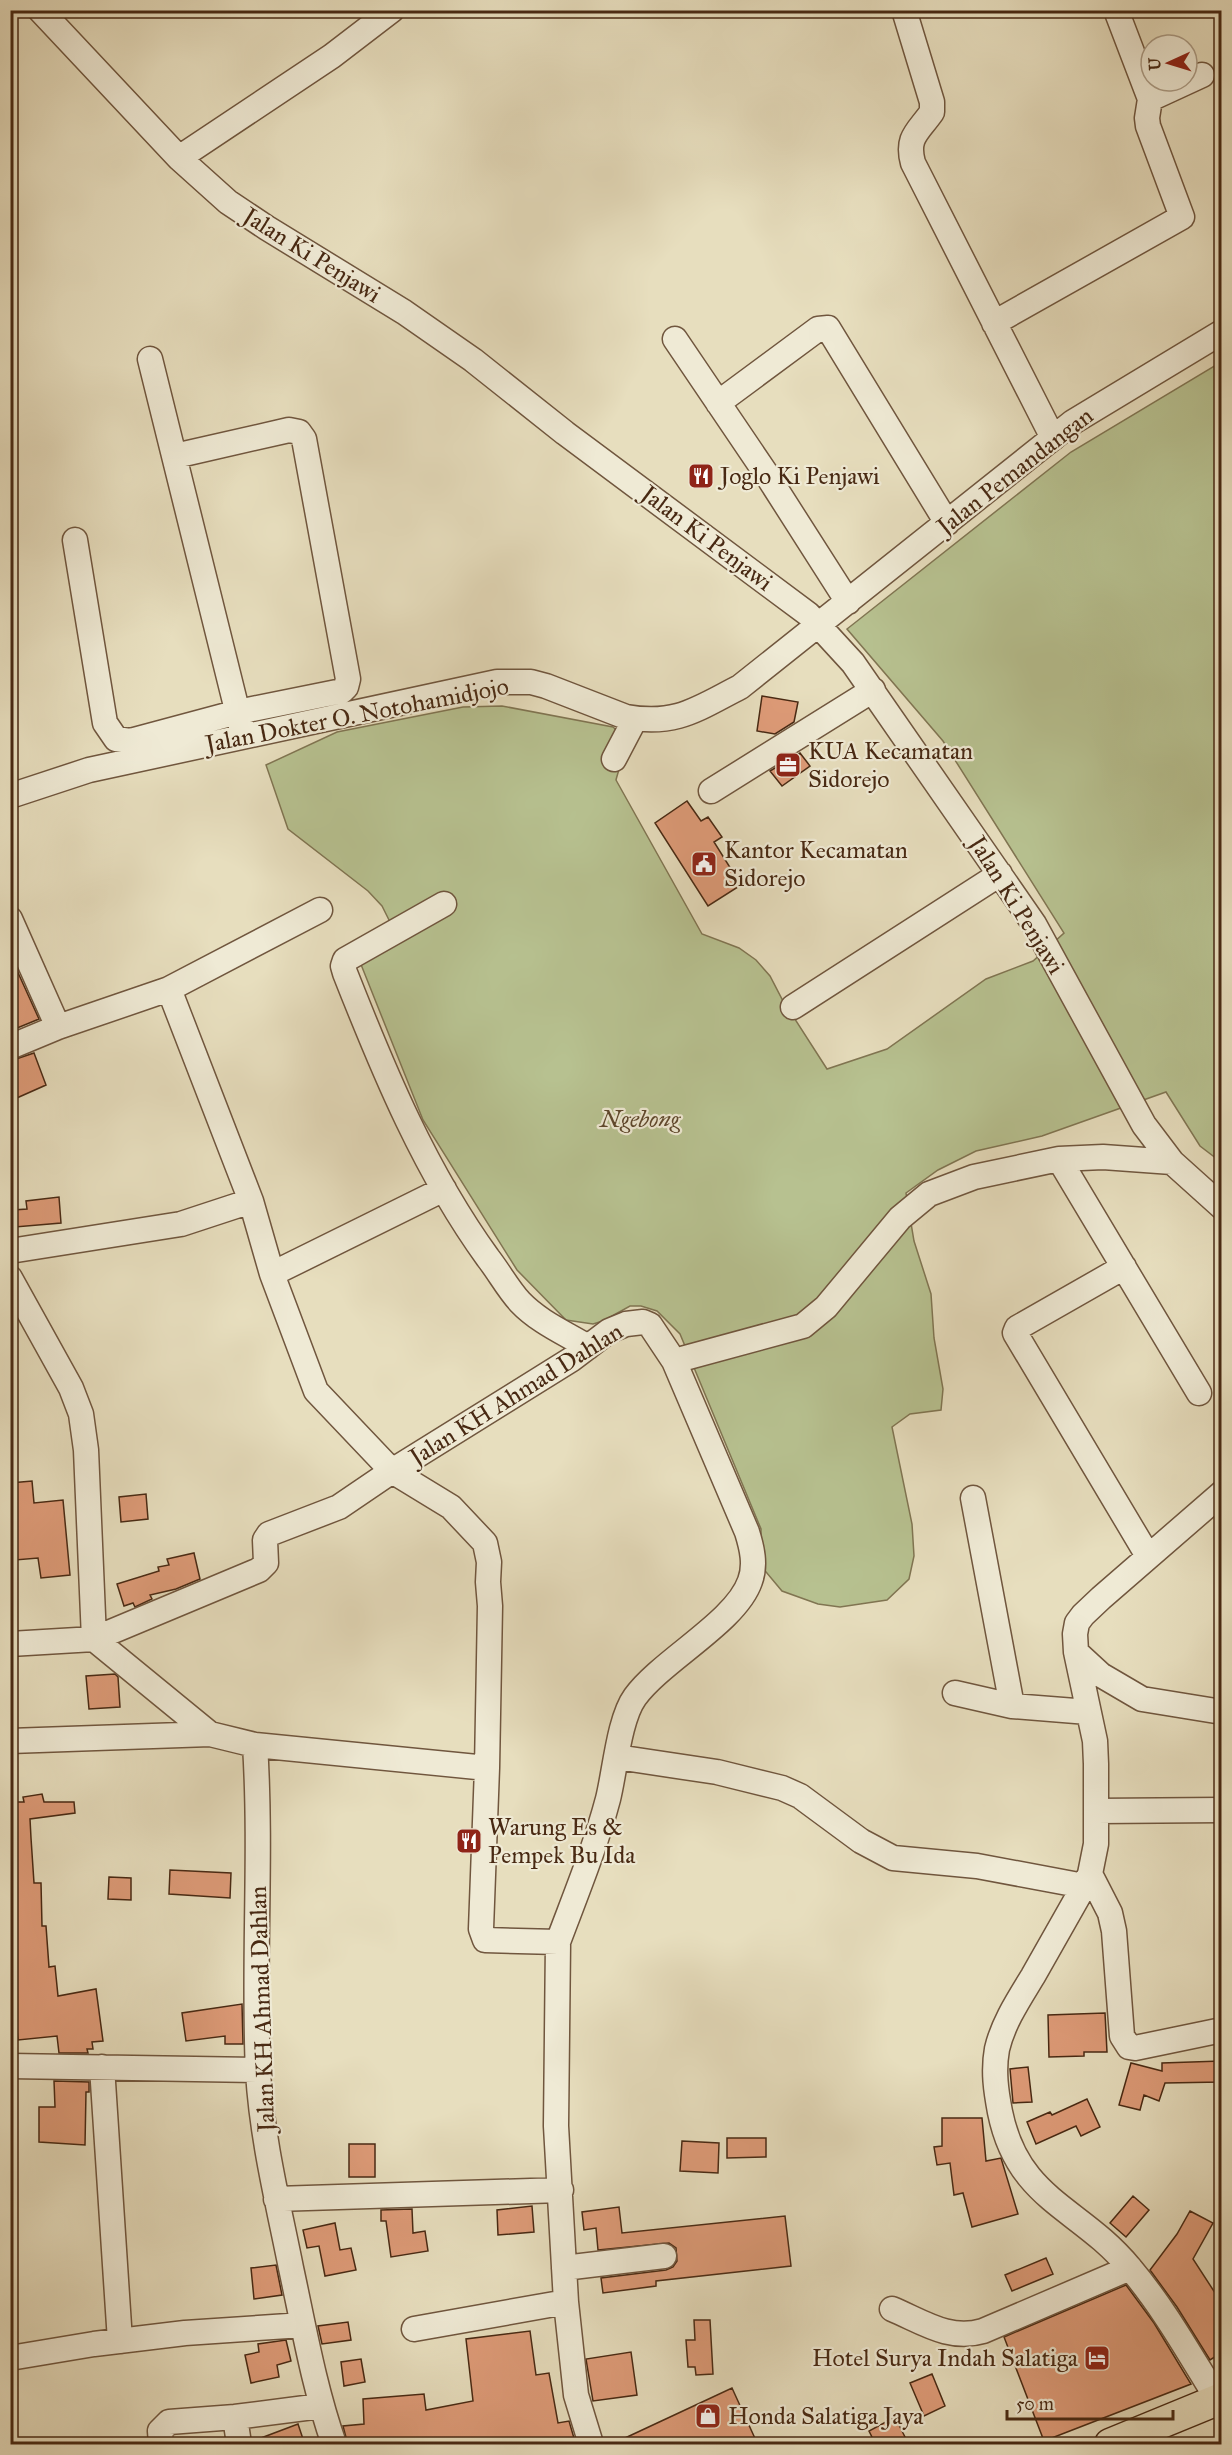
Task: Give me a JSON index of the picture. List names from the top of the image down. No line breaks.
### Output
{"streets":{"street":["Jalan Ki Penjawi","Jalan Pemandangan","Jalan Dokter O. Notohamidjojo","Jalan KH Ahmad Dahlan"]},"crossings":[["Jalan Ki Penjawi","Jalan Pemandangan"],["Jalan Ki Penjawi","Jalan Dokter O. Notohamidjojo"],["Jalan Pemandangan","Jalan Dokter O. Notohamidjojo"]],"parks":["Ngebong"],"places":{"restaurant":["Joglo Ki Penjawi","Warung Es & Pempek Bu Ida"],"office":["KUA Kecamatan Sidorejo"],"public building":["Kantor Kecamatan Sidorejo"],"hotel":["Hotel Surya Indah Salatiga"],"shop":["Honda Salatiga Jaya"]},"scale_bar":"50 m","north":"left"}
